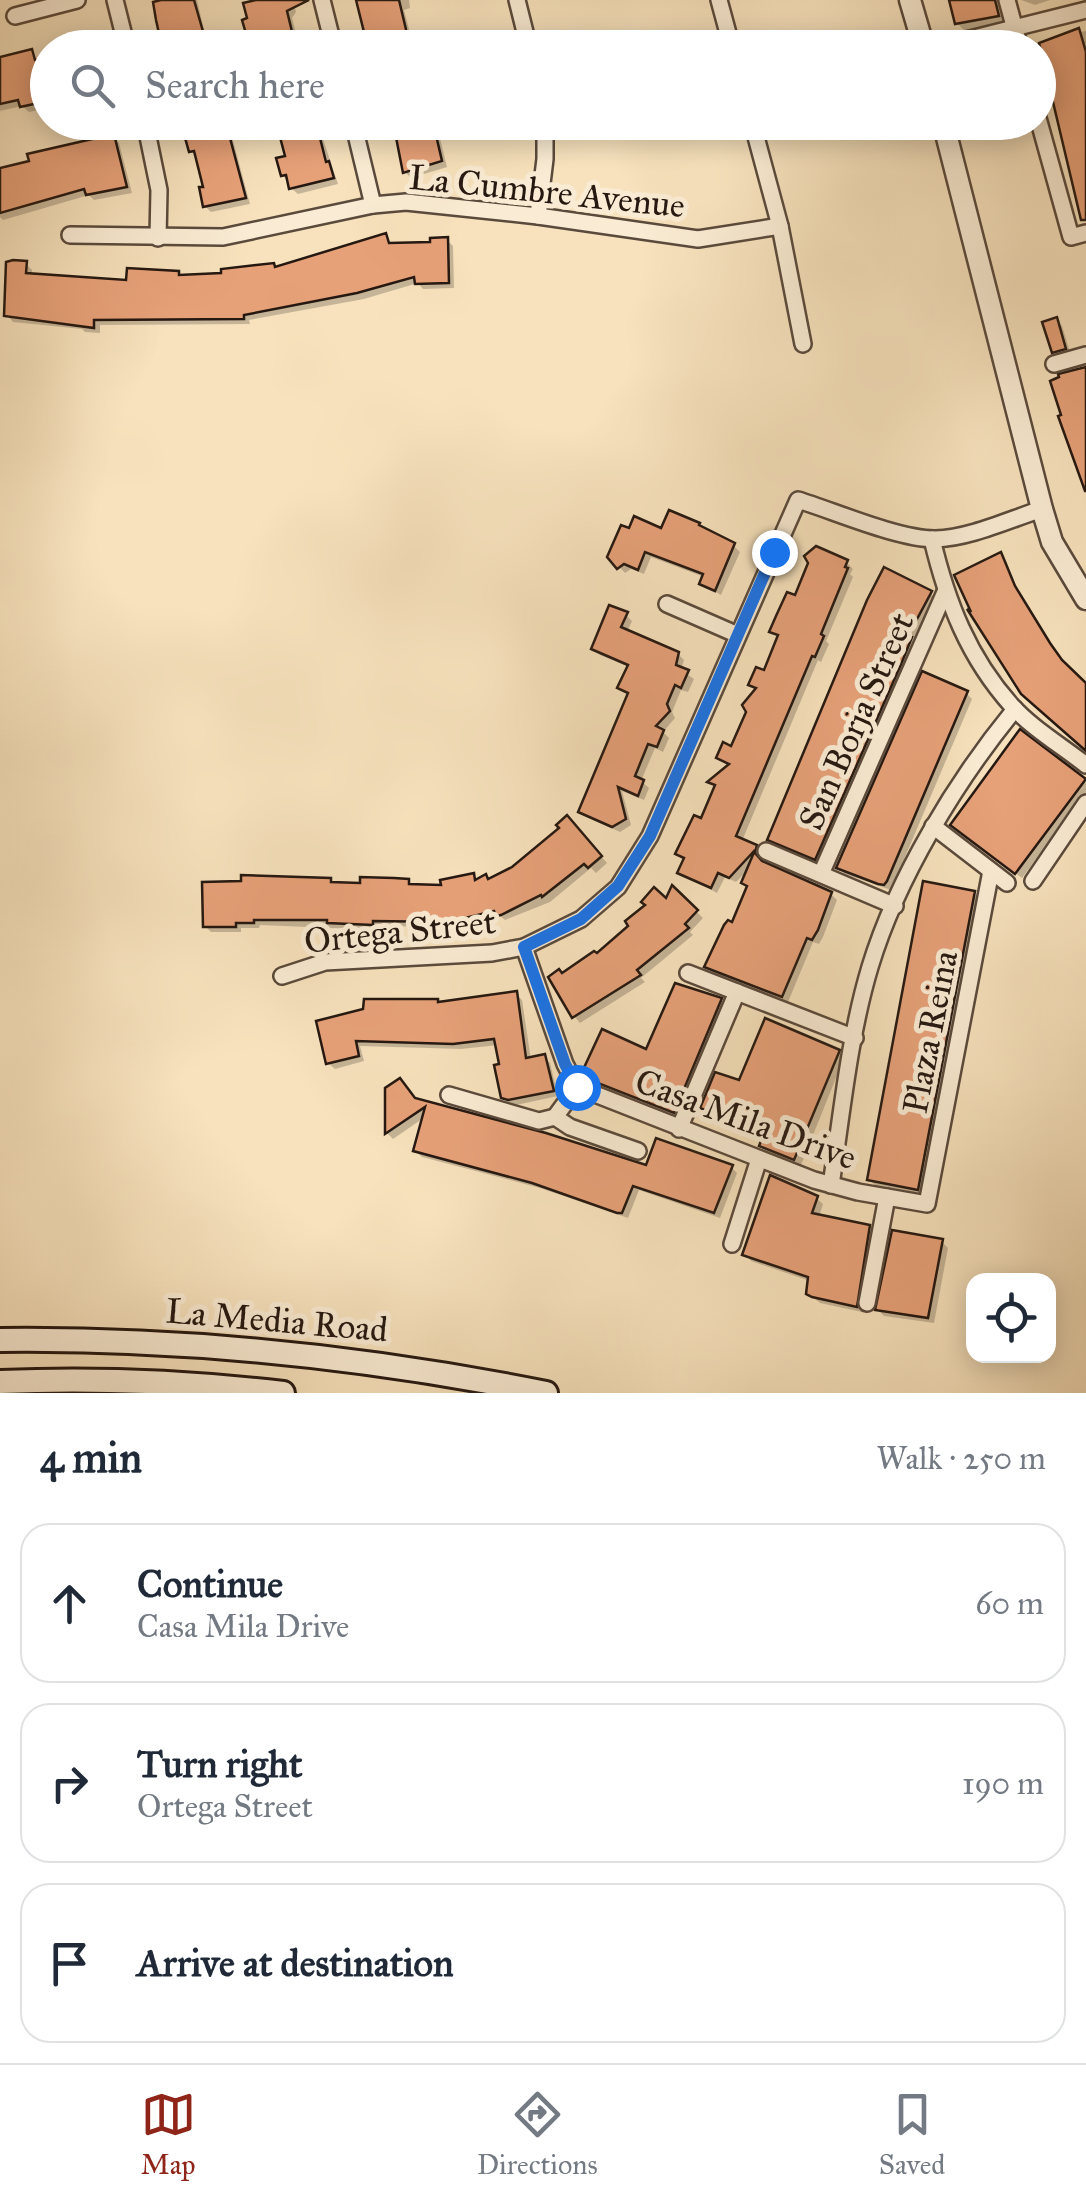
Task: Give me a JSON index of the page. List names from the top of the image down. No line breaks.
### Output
{"streets":{"main road":["La Media Road"],"street":["La Cumbre Avenue","San Borja Street","Ortega Street","Plaza Reina","Casa Mila Drive"]},"crossings":[["Plaza Reina","Casa Mila Drive"]],"page":{"search":"Search here","heading":["4 min","Walk · 250 m"],"list":[["Continue","Casa Mila Drive","60 m"],["Turn right","Ortega Street","190 m"],"Arrive at destination"],"nav":["Map","Directions","Saved"]}}
